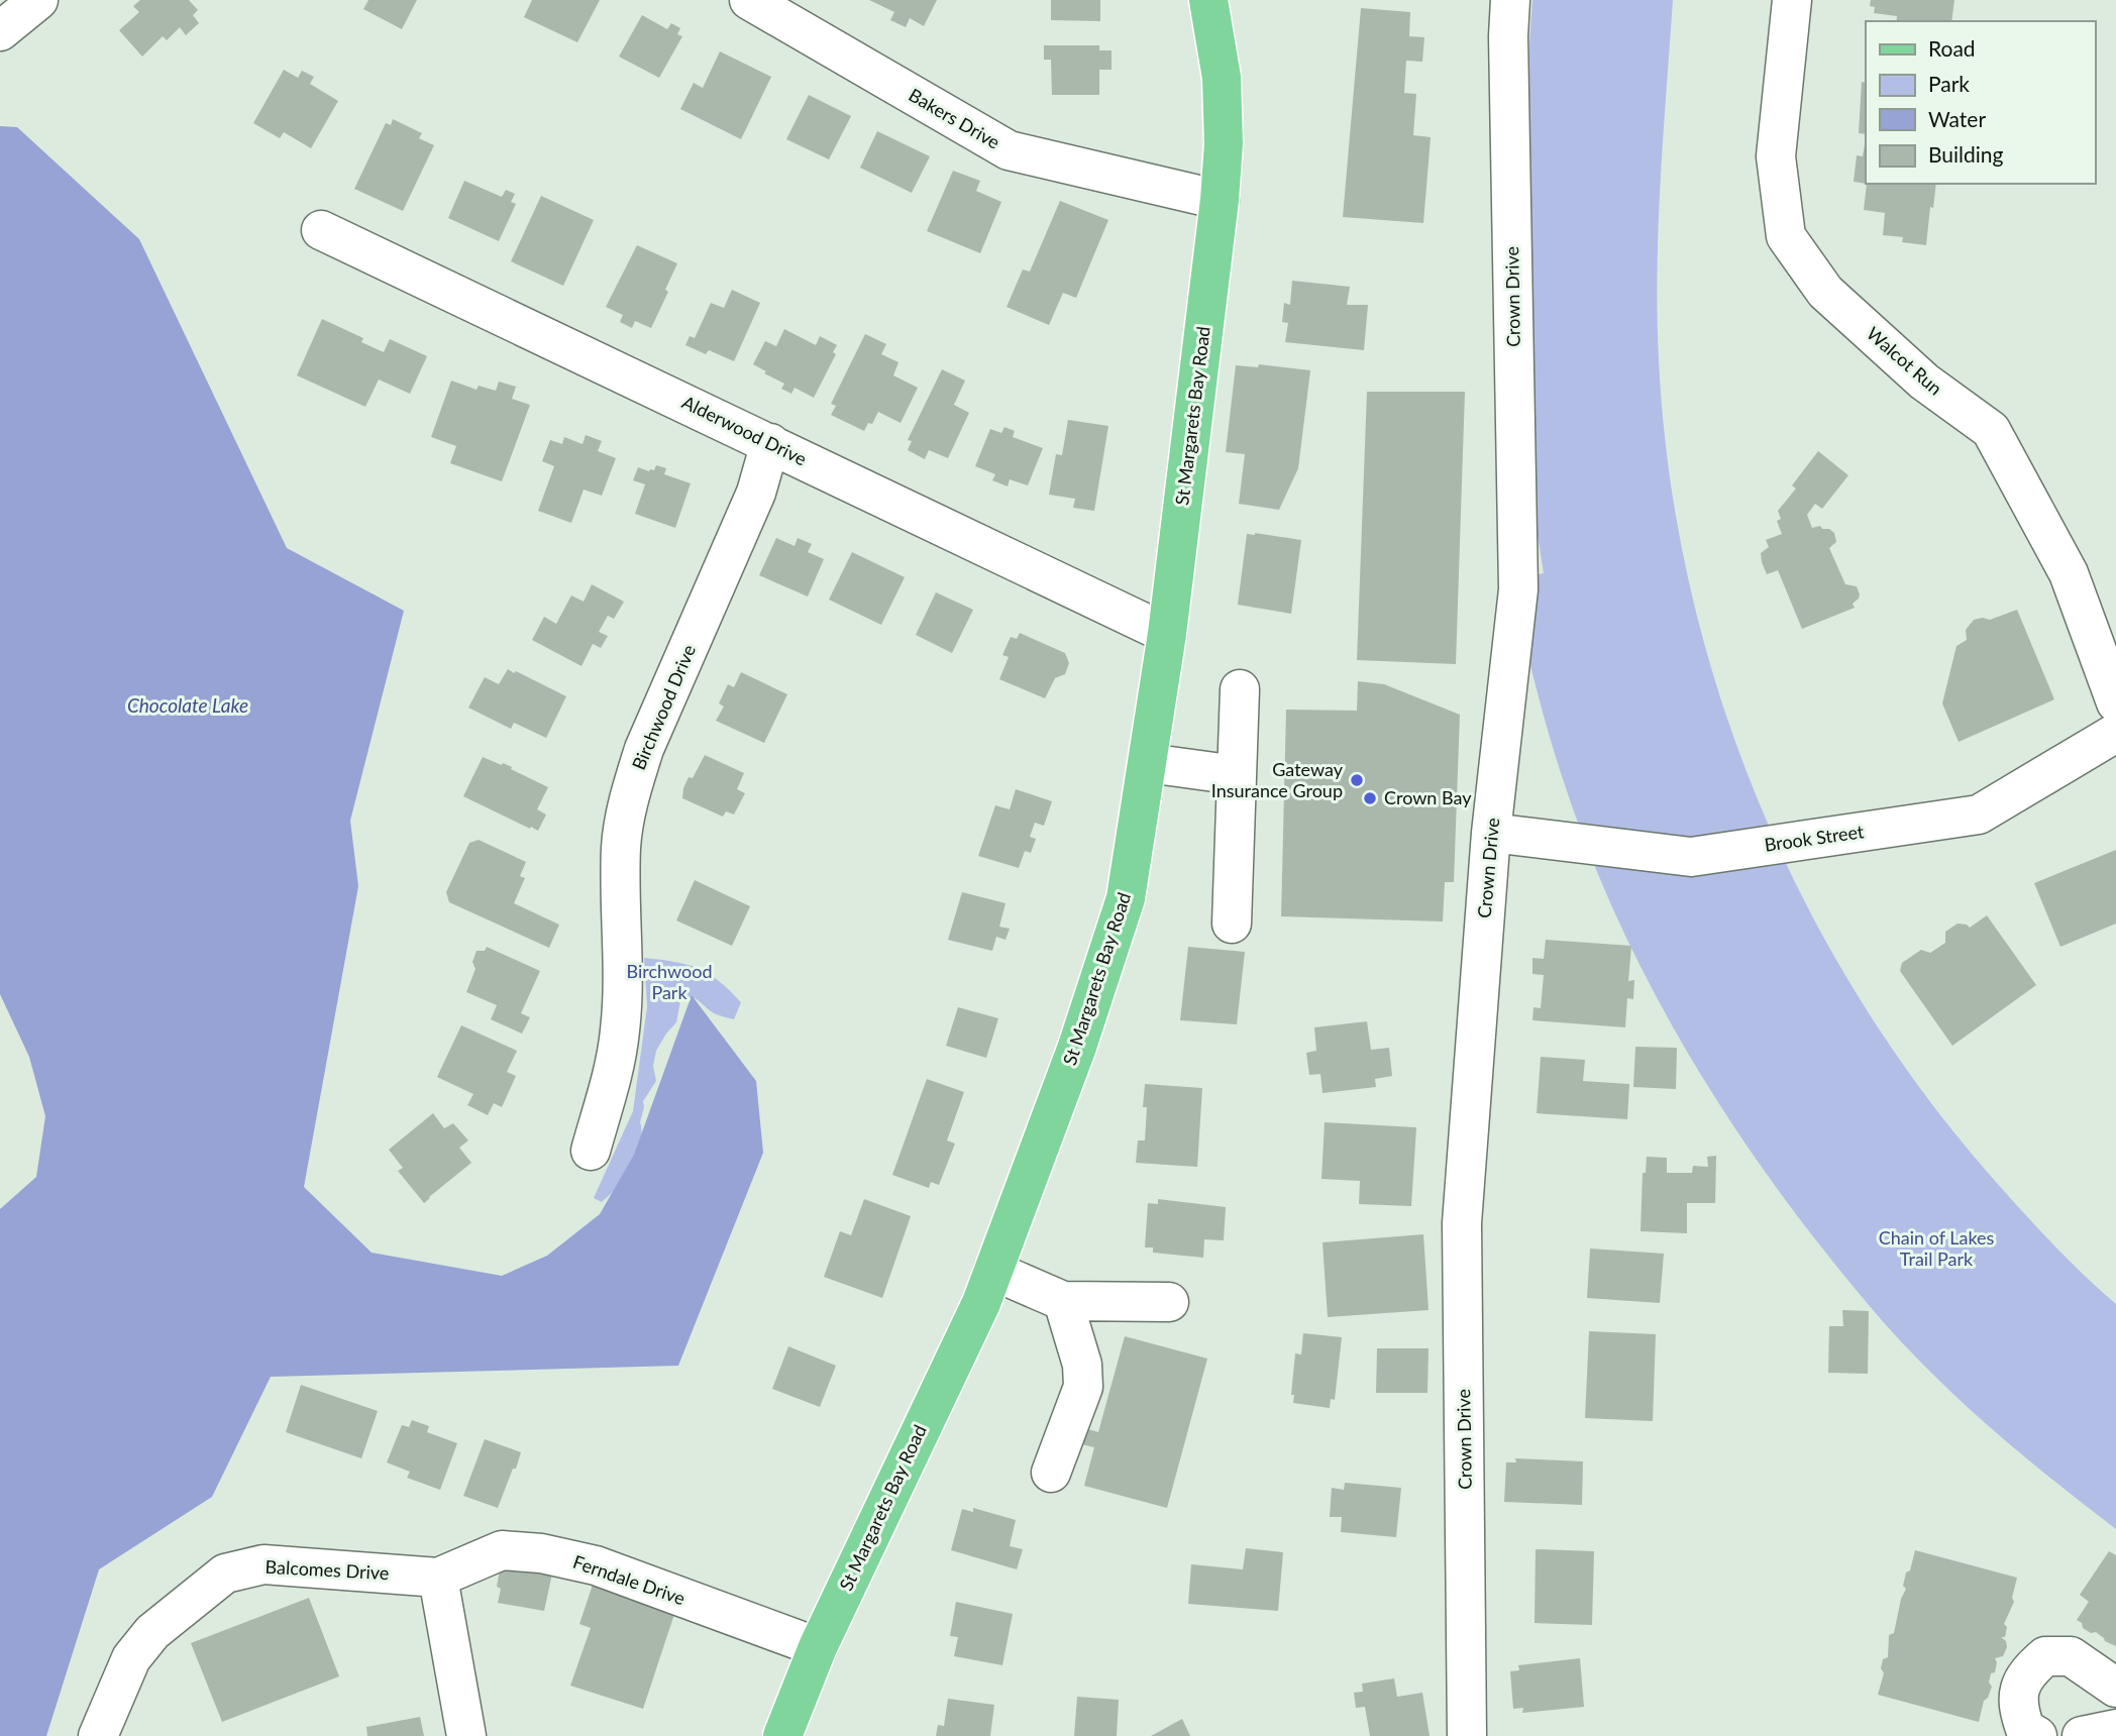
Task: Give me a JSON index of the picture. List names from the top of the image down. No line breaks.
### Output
{"streets":{"main road":["St Margarets Bay Road"],"street":["Bakers Drive","Crown Drive","Walcot Run","Alderwood Drive","Birchwood Drive","Brook Street","Balcomes Drive","Ferndale Drive"]},"crossings":[["Bakers Drive","St Margarets Bay Road"],["Crown Drive","Brook Street"],["St Margarets Bay Road","Alderwood Drive"],["St Margarets Bay Road","Ferndale Drive"],["Alderwood Drive","Birchwood Drive"],["Balcomes Drive","Ferndale Drive"]],"water":["Chocolate Lake"],"parks":["Birchwood Park","Chain of Lakes Trail Park"],"places":["Gateway Insurance Group","Crown Bay"],"legend":["Road","Park","Water","Building"]}
